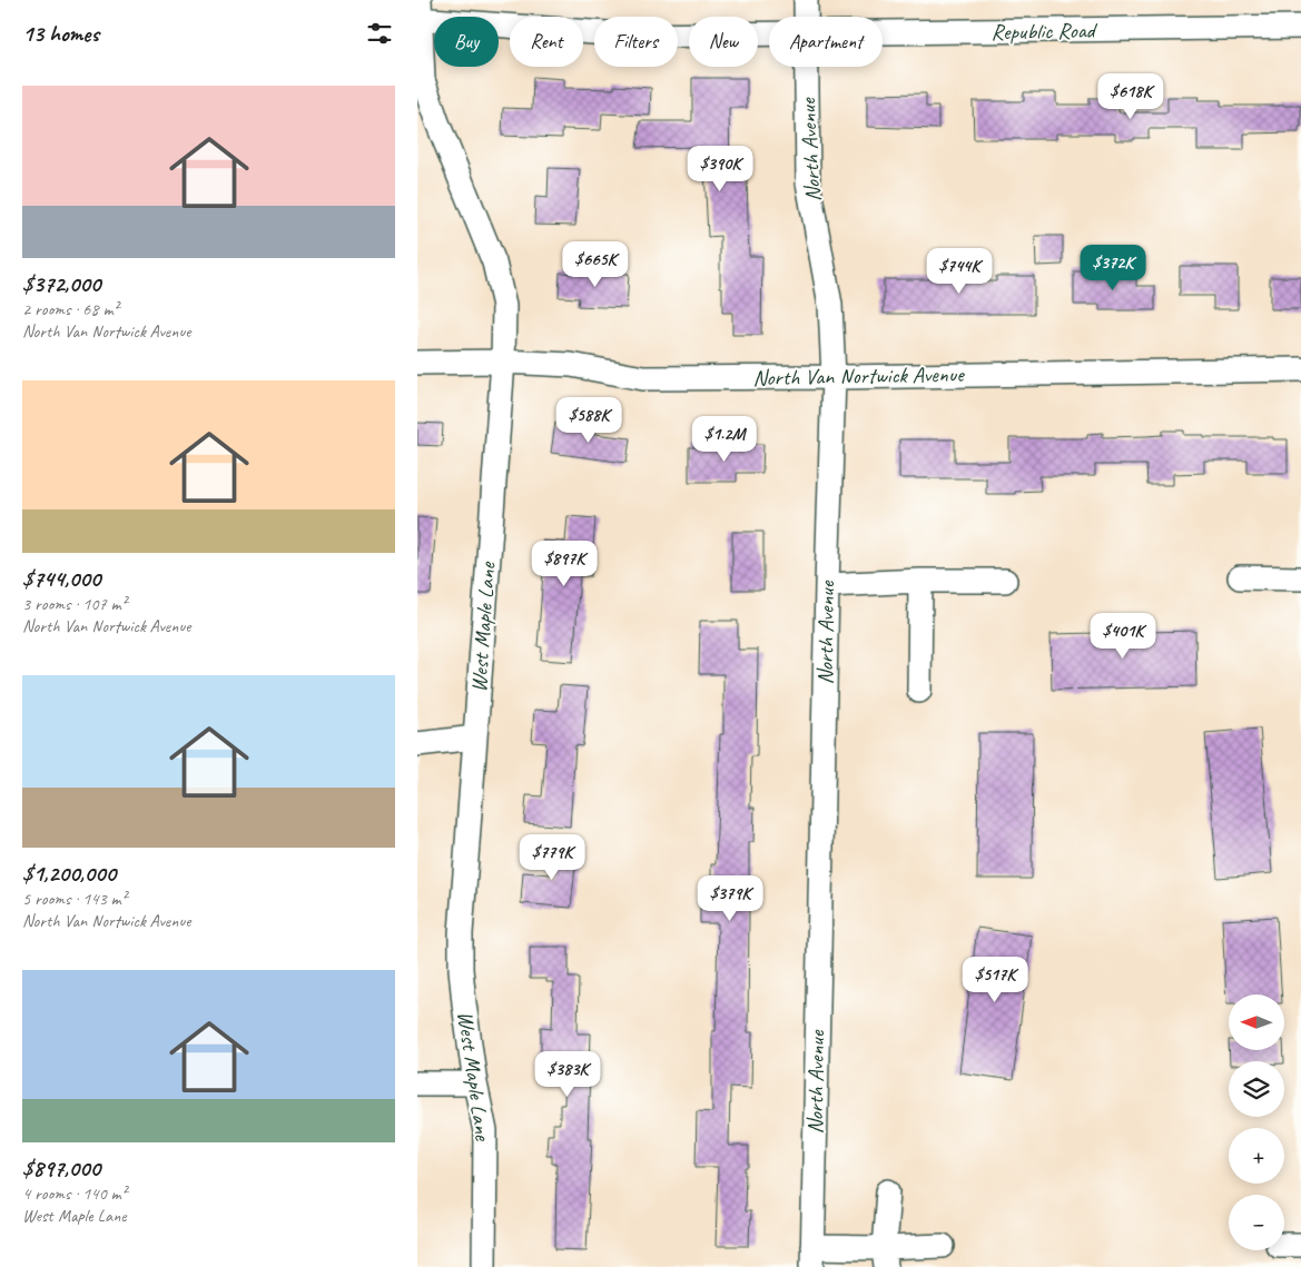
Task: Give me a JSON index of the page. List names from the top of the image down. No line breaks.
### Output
{"streets":{"street":["Republic Road","North Avenue","North Van Nortwick Avenue","West Maple Lane"]},"crossings":[["Republic Road","West Maple Lane"],["North Avenue","North Van Nortwick Avenue"],["North Van Nortwick Avenue","West Maple Lane"]],"north":"left","page":{"heading":"13 homes","chip":["Buy","Rent","Filters","New","Apartment"],"list":[{"name":"$372,000","note":"2 rooms · 68 m² · North Van Nortwick Avenue"},{"name":"$744,000","note":"3 rooms · 107 m² · North Van Nortwick Avenue"},{"name":"$1,200,000","note":"5 rooms · 143 m² · North Van Nortwick Avenue"},{"name":"$897,000","note":"4 rooms · 140 m² · West Maple Lane"}],"price":["$618K","$390K","$665K","$372K","$744K","$588K","$1.2M","$897K","$401K","$779K","$379K","$517K","$383K"],"map_buttons":["+","−"]}}
